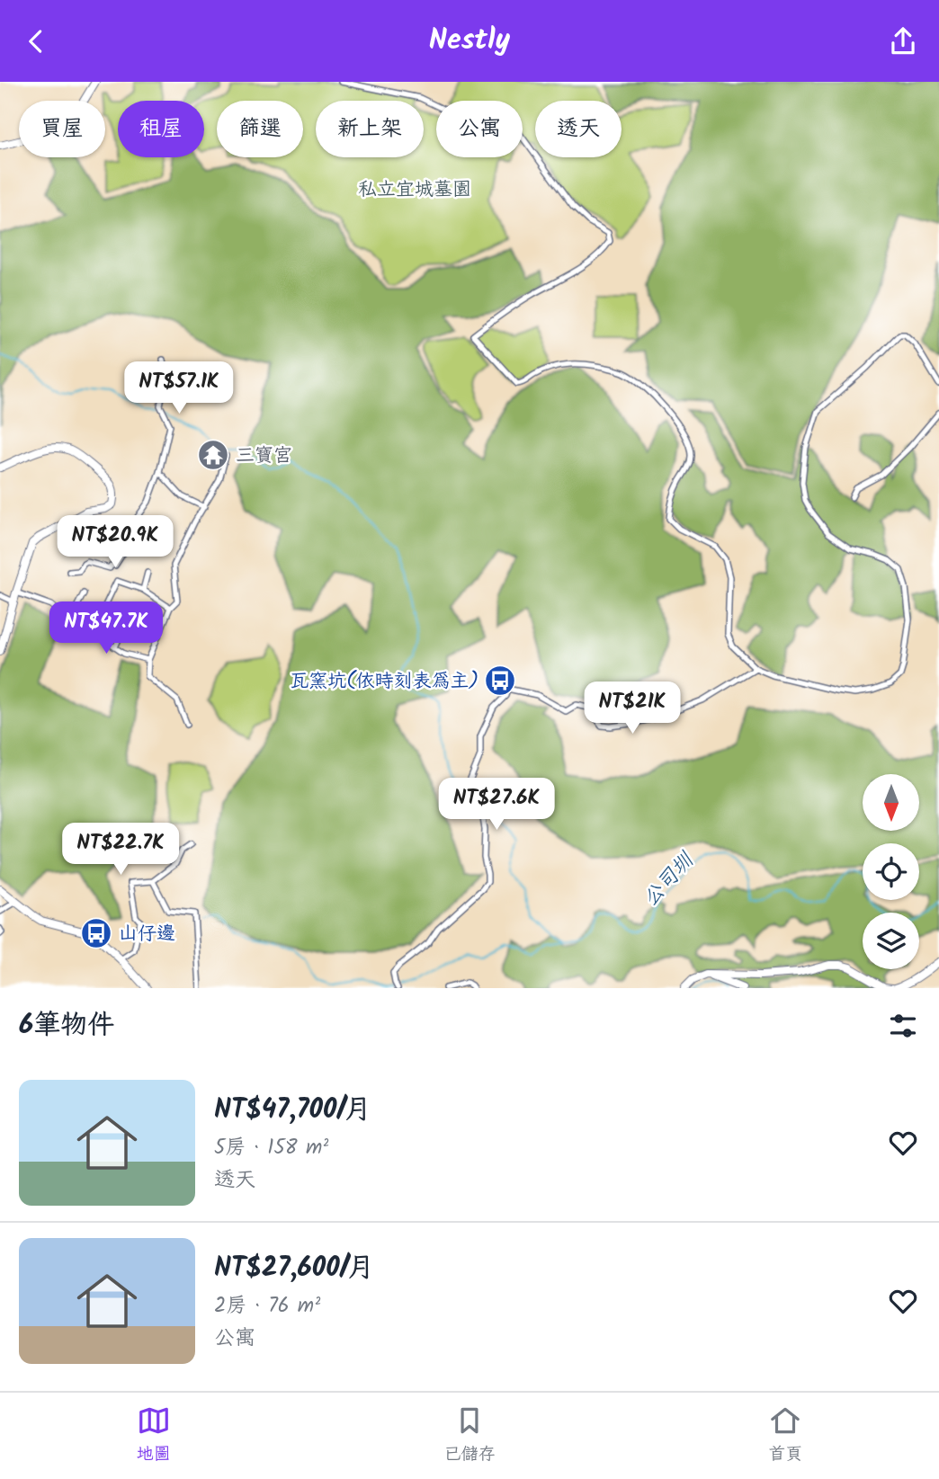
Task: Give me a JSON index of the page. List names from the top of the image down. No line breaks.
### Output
{"water":["公司圳"],"parks":["私立宜城墓園"],"places":{"temple":["三寶宮"],"bus stop":["瓦窯坑(依時刻表為主)","山仔邊"]},"north":"bottom","page":{"header":"Nestly","chip":["買屋","租屋","篩選","新上架","公寓","透天"],"price":["NT$57.1K","NT$20.9K","NT$47.7K","NT$21K","NT$27.6K","NT$22.7K"],"heading":"6筆物件","list":[{"name":"NT$47,700/月","note":"5房 · 158 m² · 透天"},{"name":"NT$27,600/月","note":"2房 · 76 m² · 公寓"}],"tabs":["地圖","已儲存","首頁"]}}
